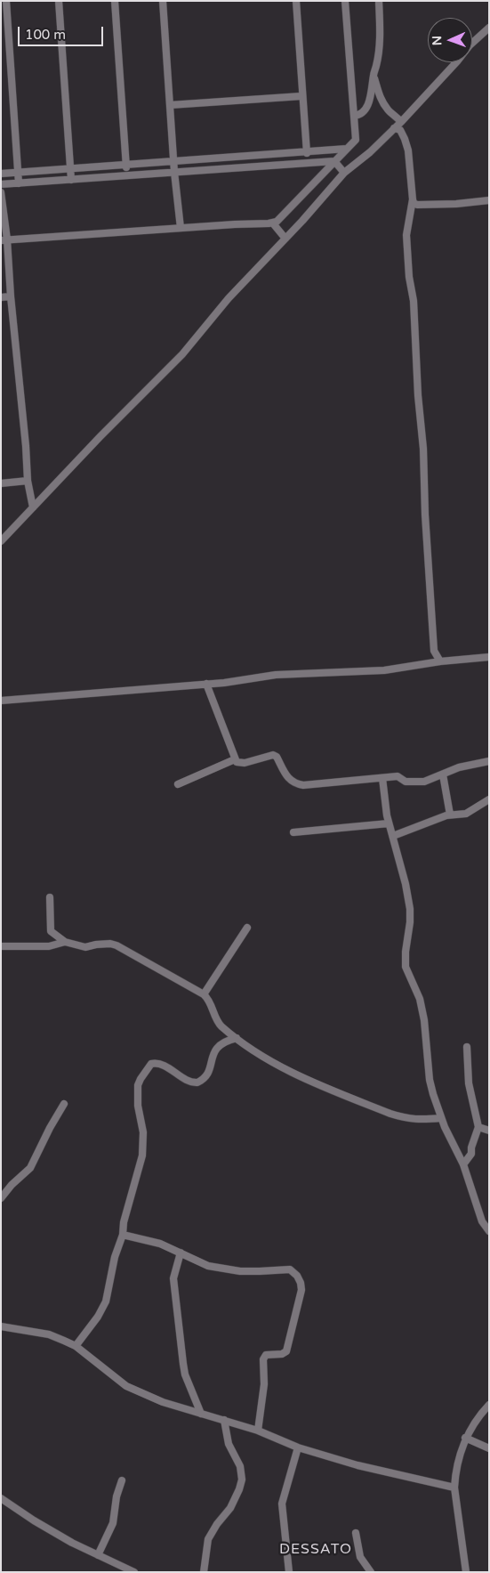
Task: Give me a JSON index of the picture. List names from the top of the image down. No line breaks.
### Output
{"districts":["DESSATO"],"scale_bar":"100 m","north":"left"}
